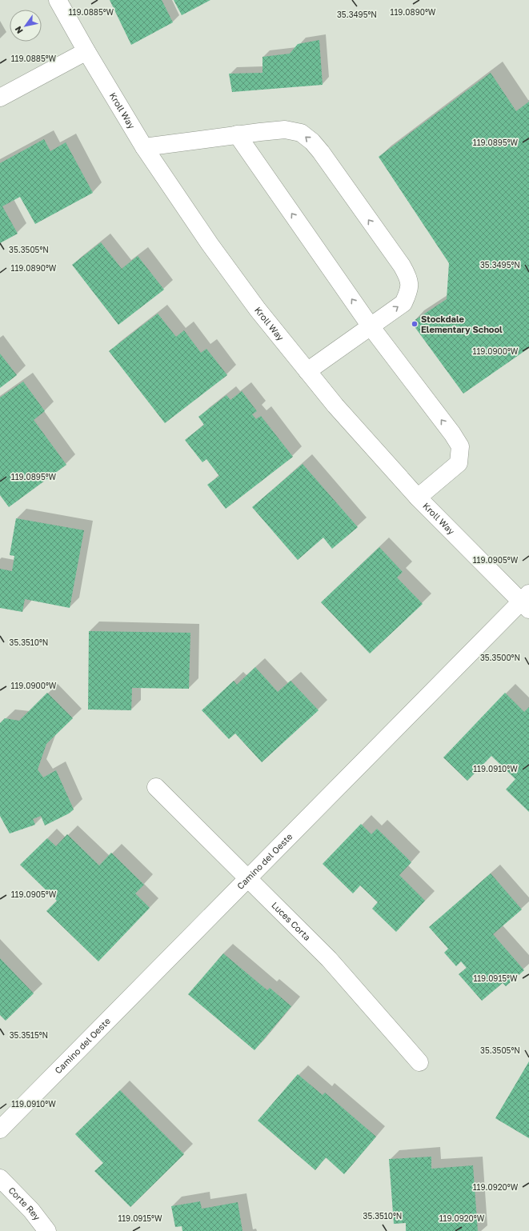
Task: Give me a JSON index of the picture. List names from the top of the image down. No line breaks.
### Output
{"streets":{"street":["Kroll Way","Camino del Oeste","Luces Corta","Corte Rey"]},"crossings":[["Kroll Way","Camino del Oeste"],["Camino del Oeste","Luces Corta"]],"places":["Stockdale Elementary School"],"north":"bottom left","coordinates":["119.0885°W","119.0890°W","35.3495°N","119.0895°W","35.3505°N","119.0900°W","119.0905°W","35.3510°N","35.3500°N","119.0910°W","119.0915°W","35.3515°N","119.0920°W"]}
